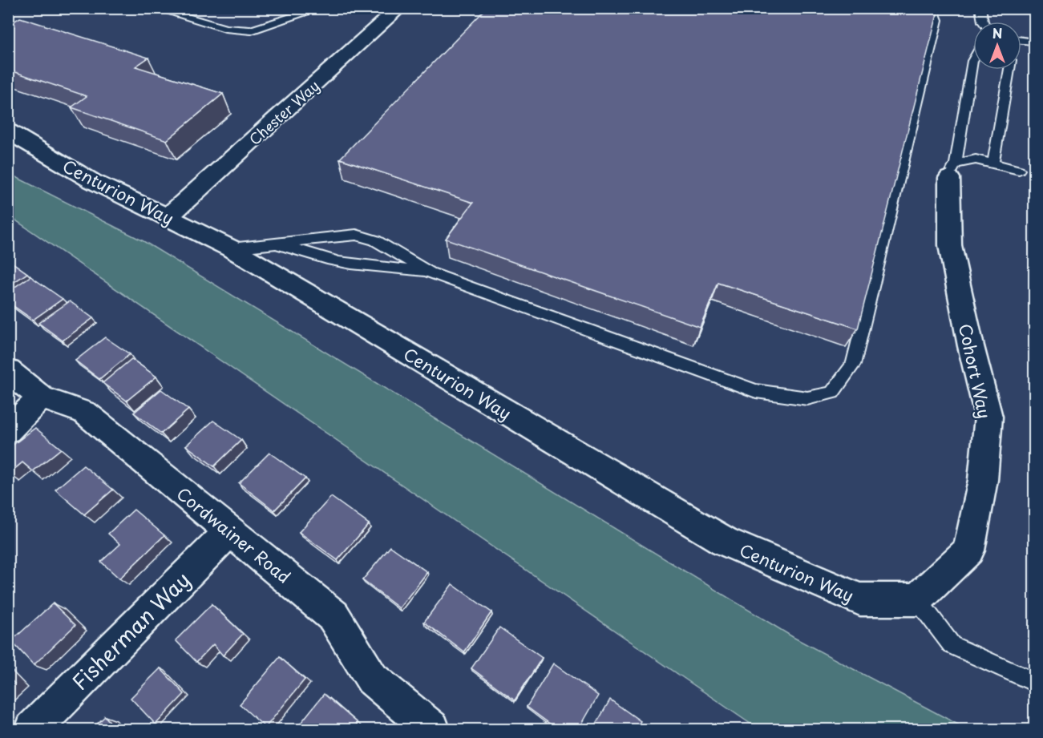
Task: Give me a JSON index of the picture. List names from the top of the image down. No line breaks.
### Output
{"streets":{"street":["Chester Way","Centurion Way","Cohort Way","Cordwainer Road","Fisherman Way"]},"crossings":[["Chester Way","Centurion Way"],["Centurion Way","Cohort Way"],["Cordwainer Road","Fisherman Way"]],"north":"top"}
